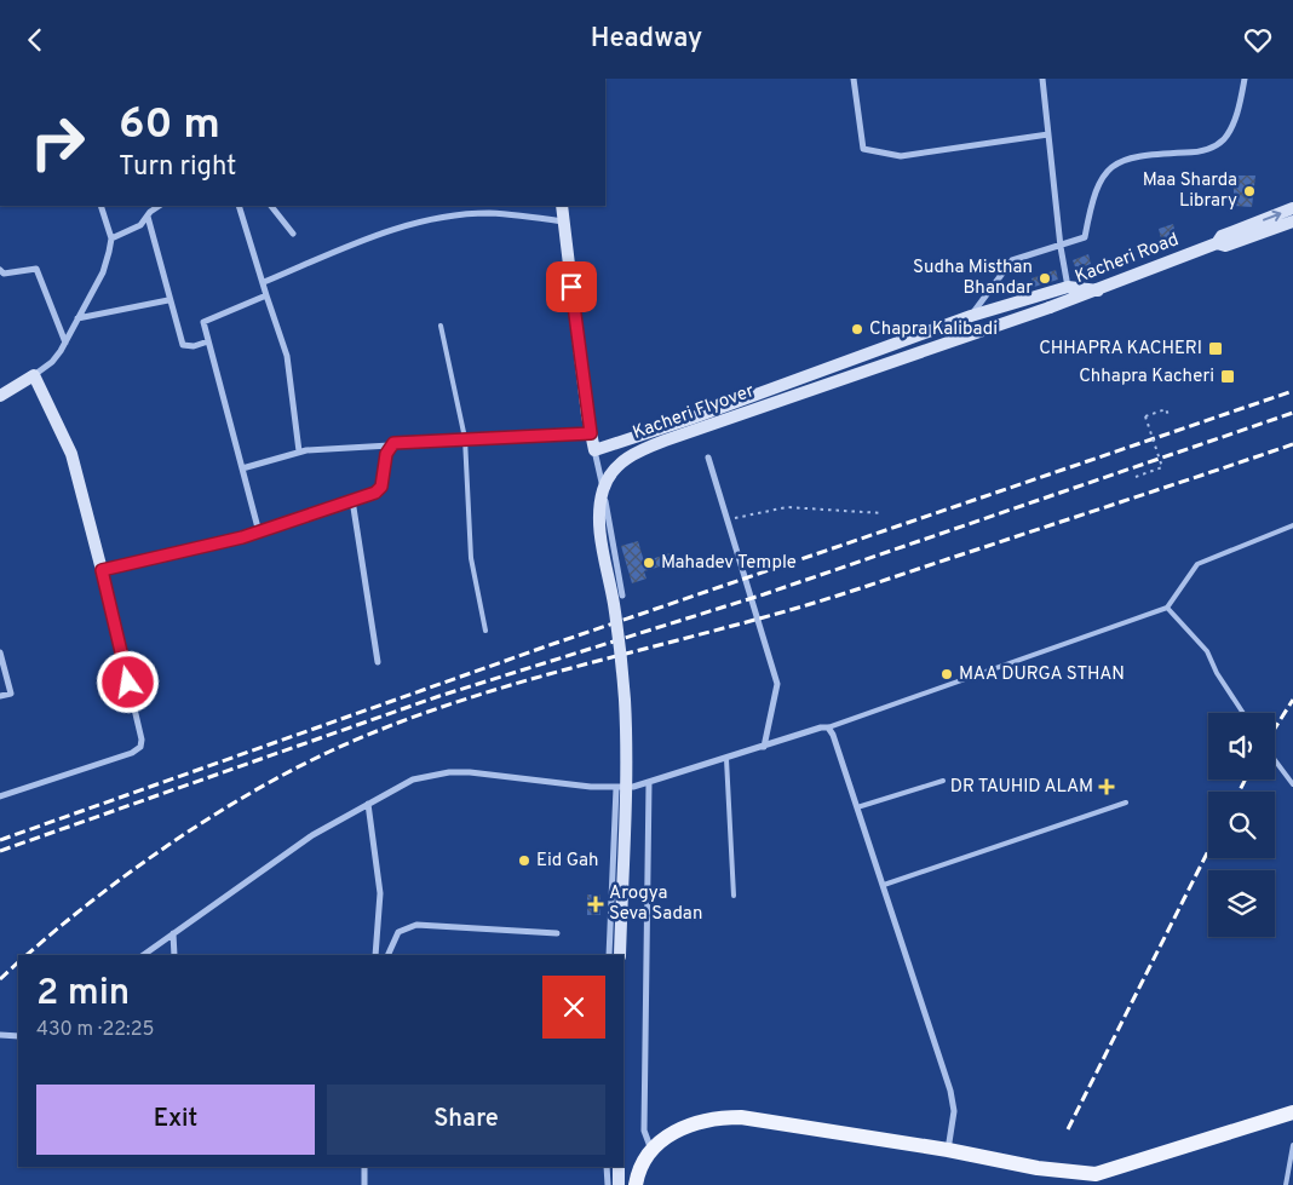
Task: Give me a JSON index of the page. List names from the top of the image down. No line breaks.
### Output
{"streets":{"street":["Kacheri Road","Kacheri Flyover"]},"crossings":[["Kacheri Road","Kacheri Flyover"]],"places":{"other":["Maa Sharda Library","Sudha Misthan Bhandar","Chapra Kalibadi","Mahadev Temple","MAA DURGA STHAN","Eid Gah"],"transit":["CHHAPRA KACHERI","Chhapra Kacheri"],"health":["DR TAUHID ALAM","Arogya Seva Sadan"]},"page":{"header":"Headway","turn":["60 m","Turn right"],"heading":["2 min","430 m · 22:25"],"buttons":["Exit","Share"]}}
